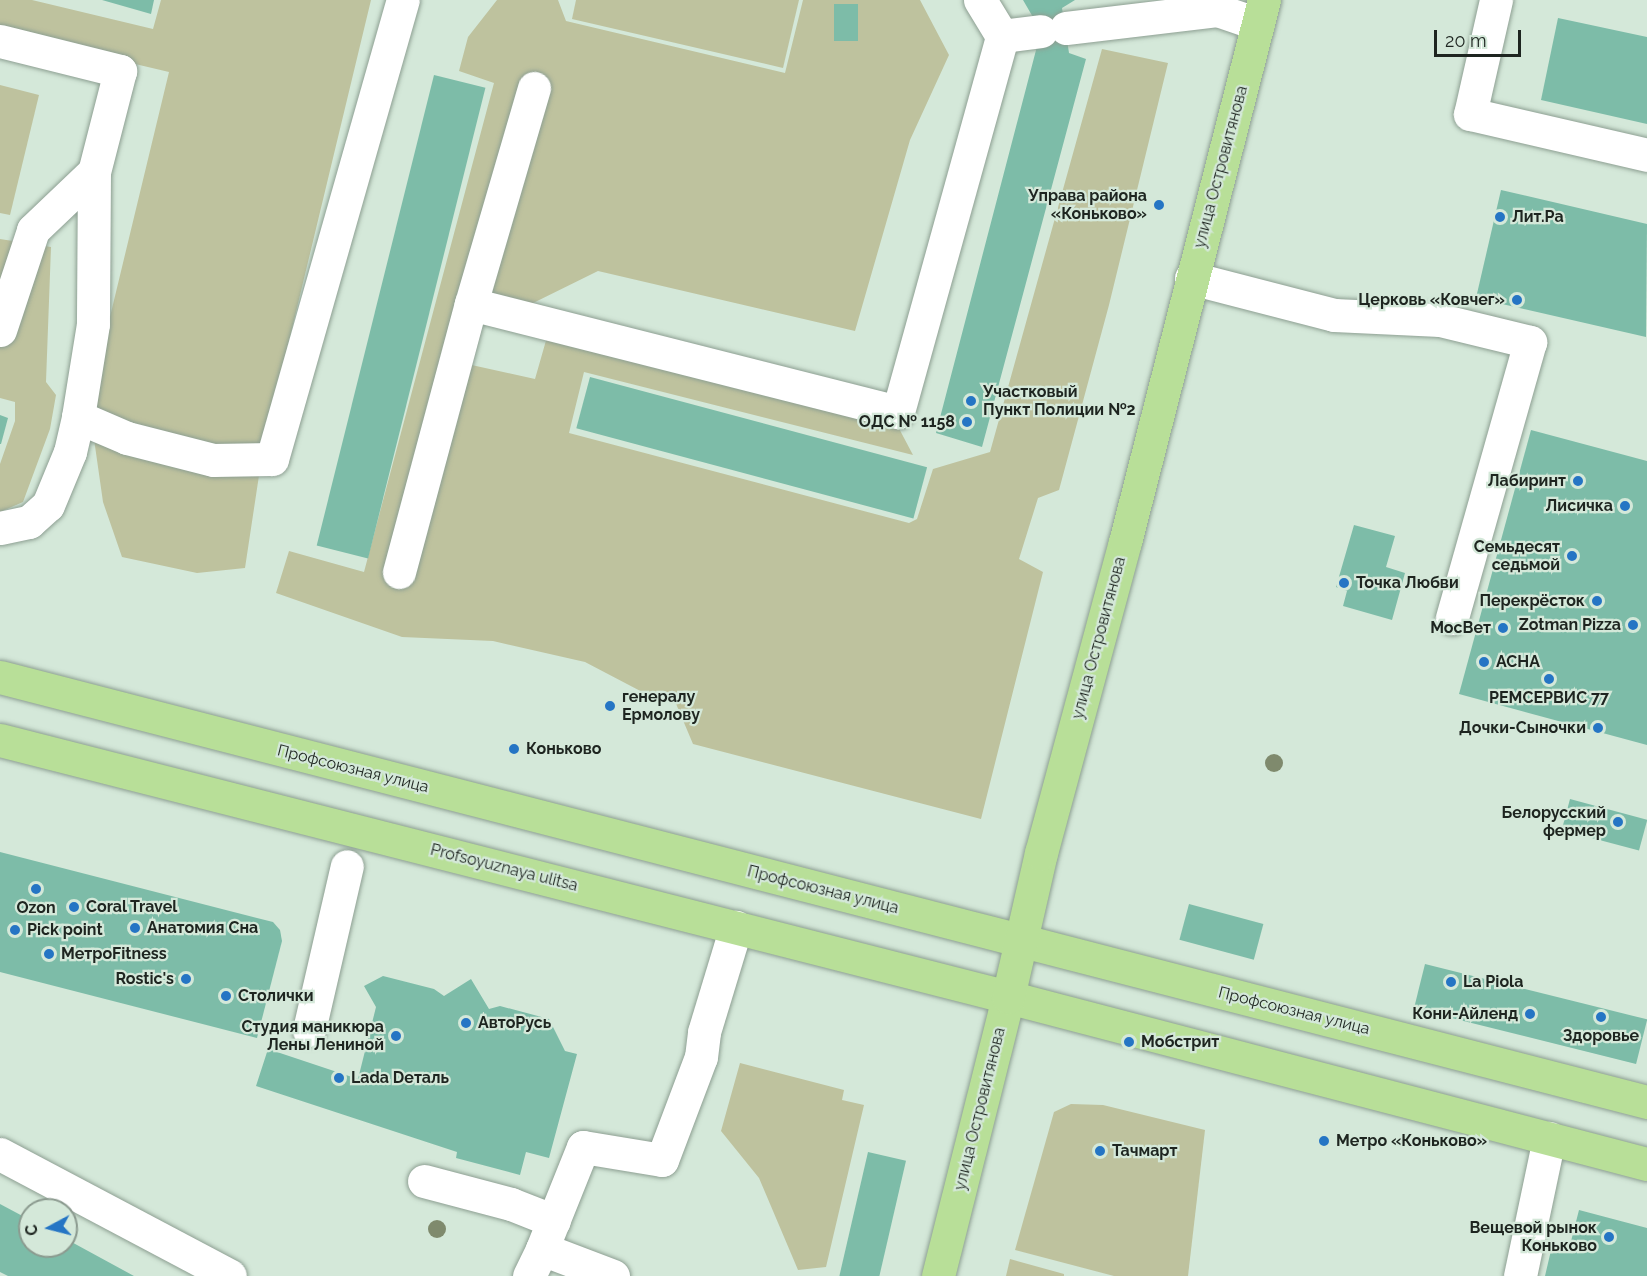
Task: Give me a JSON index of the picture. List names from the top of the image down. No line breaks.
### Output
{"streets":{"main road":["улица Островитянова","Профсоюзная улица","Profsoyuznaya ulitsa"]},"crossings":[["улица Островитянова","Профсоюзная улица"],["улица Островитянова","Profsoyuznaya ulitsa"]],"places":["Управа района «Коньково»","Лит.Ра","Церковь «Ковчег»","Участковый Пункт Полиции №2","ОДС № 1158","Лабиринт","Лисичка","Семьдесят седьмой","Точка Любви","Перекрёсток","Zotman Pizza","МосВет","АСНА","РЕМСЕРВИС 77","генералу Ермолову","Дочки-Сыночки","Коньково","Белорусский фермер","Ozon","Coral Travel","Анатомия Сна","Pick point","МетроFitness","Rostic's","La Piola","Столички","Кони-Айленд","Здоровье","АвтоРусь","Студия маникюра Лены Лениной","Мобстрит","Lada Dеталь","Метро «Коньково»","Тачмарт","Вещевой рынок Коньково"],"scale_bar":"20 m","north":"left"}
